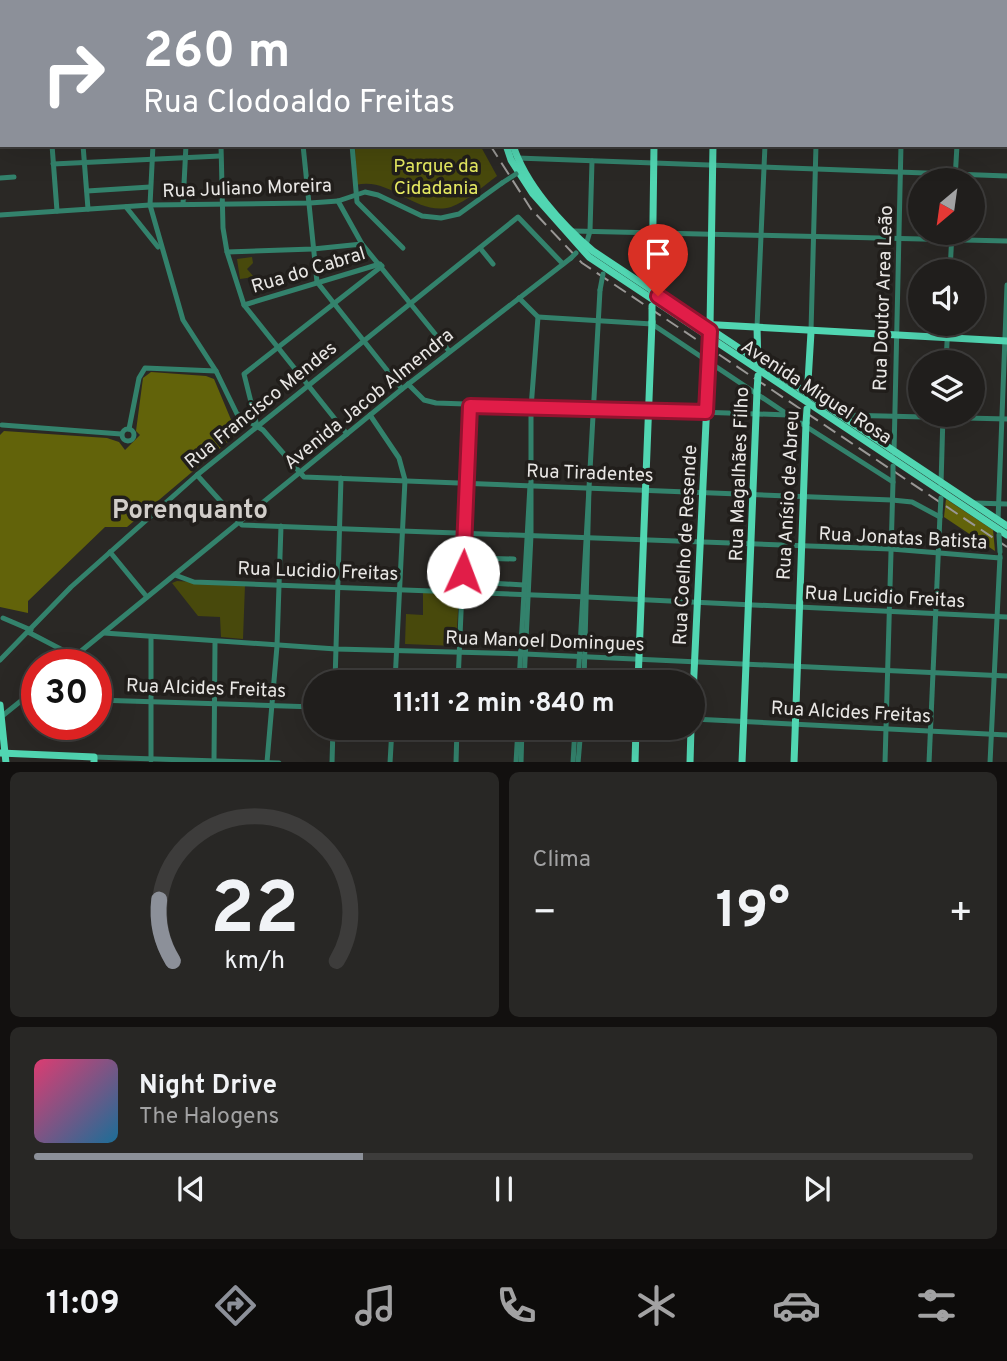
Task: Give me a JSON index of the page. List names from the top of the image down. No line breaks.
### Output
{"streets":{"main road":["Avenida Miguel Rosa","Rua Magalhães Filho","Rua Anísio de Abreu","Rua Coelho de Resende"],"street":["Rua Juliano Moreira","Rua do Cabral","Rua Doutor Area Leão","Avenida Jacob Almendra","Rua Francisco Mendes","Rua Tiradentes","Rua Jonatas Batista","Rua Lucidio Freitas","Rua Manoel Domingues","Rua Alcides Freitas"]},"crossings":[["Rua Juliano Moreira","Avenida Miguel Rosa"],["Rua Doutor Area Leão","Avenida Miguel Rosa"],["Rua Doutor Area Leão","Rua Tiradentes"],["Rua Doutor Area Leão","Rua Jonatas Batista"],["Rua Doutor Area Leão","Rua Lucidio Freitas"],["Rua Doutor Area Leão","Rua Manoel Domingues"],["Rua Doutor Area Leão","Rua Alcides Freitas"],["Avenida Miguel Rosa","Avenida Jacob Almendra"],["Avenida Miguel Rosa","Rua Magalhães Filho"],["Avenida Miguel Rosa","Rua Anísio de Abreu"],["Avenida Miguel Rosa","Rua Coelho de Resende"],["Avenida Jacob Almendra","Rua Francisco Mendes"],["Avenida Jacob Almendra","Rua Tiradentes"],["Avenida Jacob Almendra","Rua Jonatas Batista"],["Avenida Jacob Almendra","Rua Lucidio Freitas"],["Avenida Jacob Almendra","Rua Manoel Domingues"],["Rua Tiradentes","Rua Magalhães Filho"],["Rua Tiradentes","Rua Anísio de Abreu"],["Rua Tiradentes","Rua Coelho de Resende"],["Rua Magalhães Filho","Rua Jonatas Batista"],["Rua Magalhães Filho","Rua Lucidio Freitas"],["Rua Magalhães Filho","Rua Manoel Domingues"],["Rua Magalhães Filho","Rua Alcides Freitas"],["Rua Anísio de Abreu","Rua Jonatas Batista"],["Rua Anísio de Abreu","Rua Lucidio Freitas"],["Rua Anísio de Abreu","Rua Manoel Domingues"],["Rua Anísio de Abreu","Rua Alcides Freitas"],["Rua Jonatas Batista","Rua Coelho de Resende"],["Rua Coelho de Resende","Rua Lucidio Freitas"],["Rua Coelho de Resende","Rua Manoel Domingues"]],"districts":["Porenquanto"],"parks":["Parque da Cidadania"],"north":"bottom left","page":{"turn":["260 m","Rua Clodoaldo Freitas"],"limit":"30","trip":"11:11 · 2 min · 840 m","tile":"Clima","heat":["−","19°","+"],"song":["Night Drive","The Halogens"],"tabs":"11:09","gauge":["22","km/h"]}}
